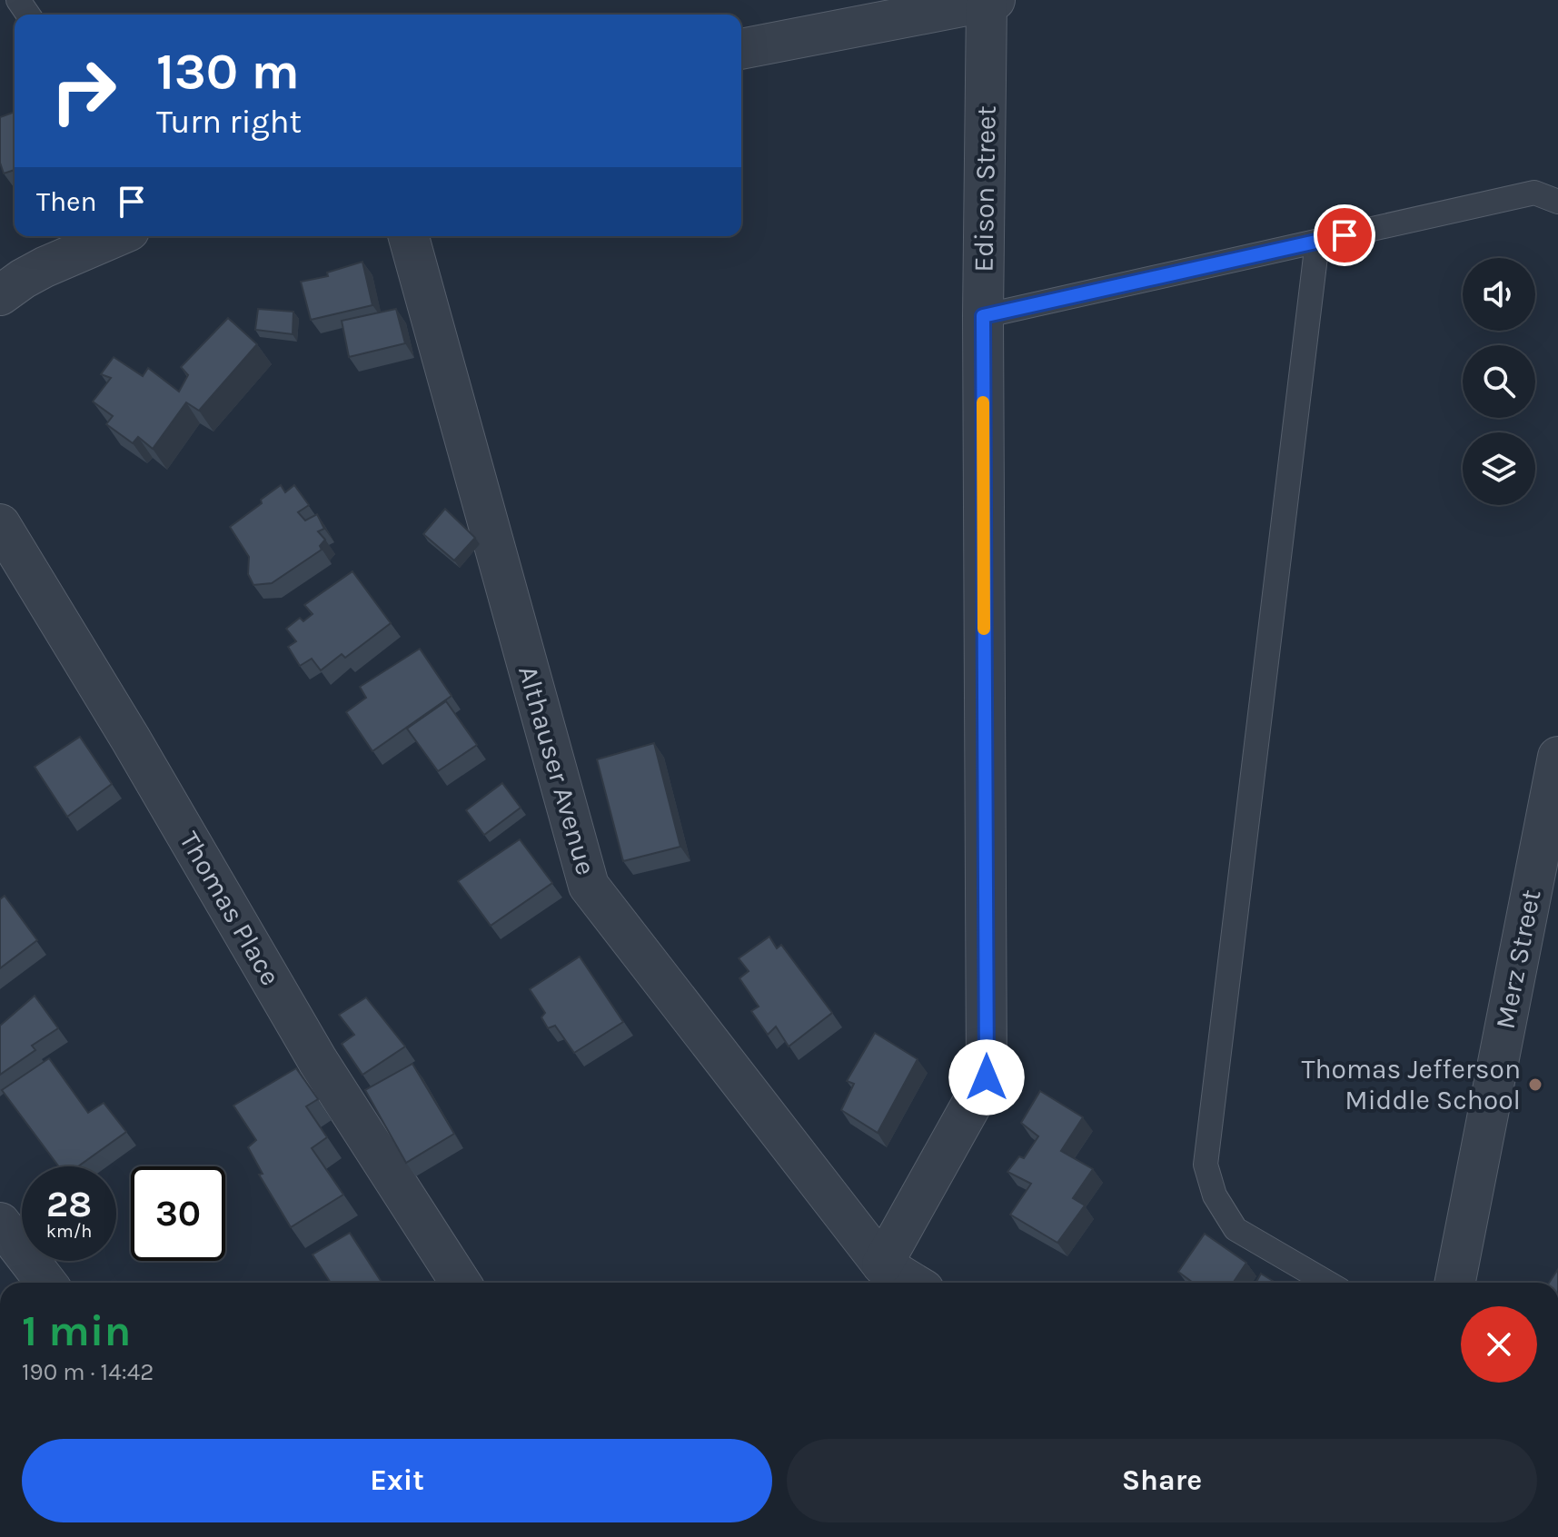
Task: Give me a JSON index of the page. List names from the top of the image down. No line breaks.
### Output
{"streets":{"street":["Edison Street","Althauser Avenue","Thomas Place","Merz Street"]},"crossings":[["Edison Street","Althauser Avenue"]],"places":["Thomas Jefferson Middle School"],"page":{"turn":["130 m","Turn right"],"then":"Then","speed":"28 km/h","limit":"30","heading":["1 min","190 m · 14:42"],"buttons":["Exit","Share"]}}
